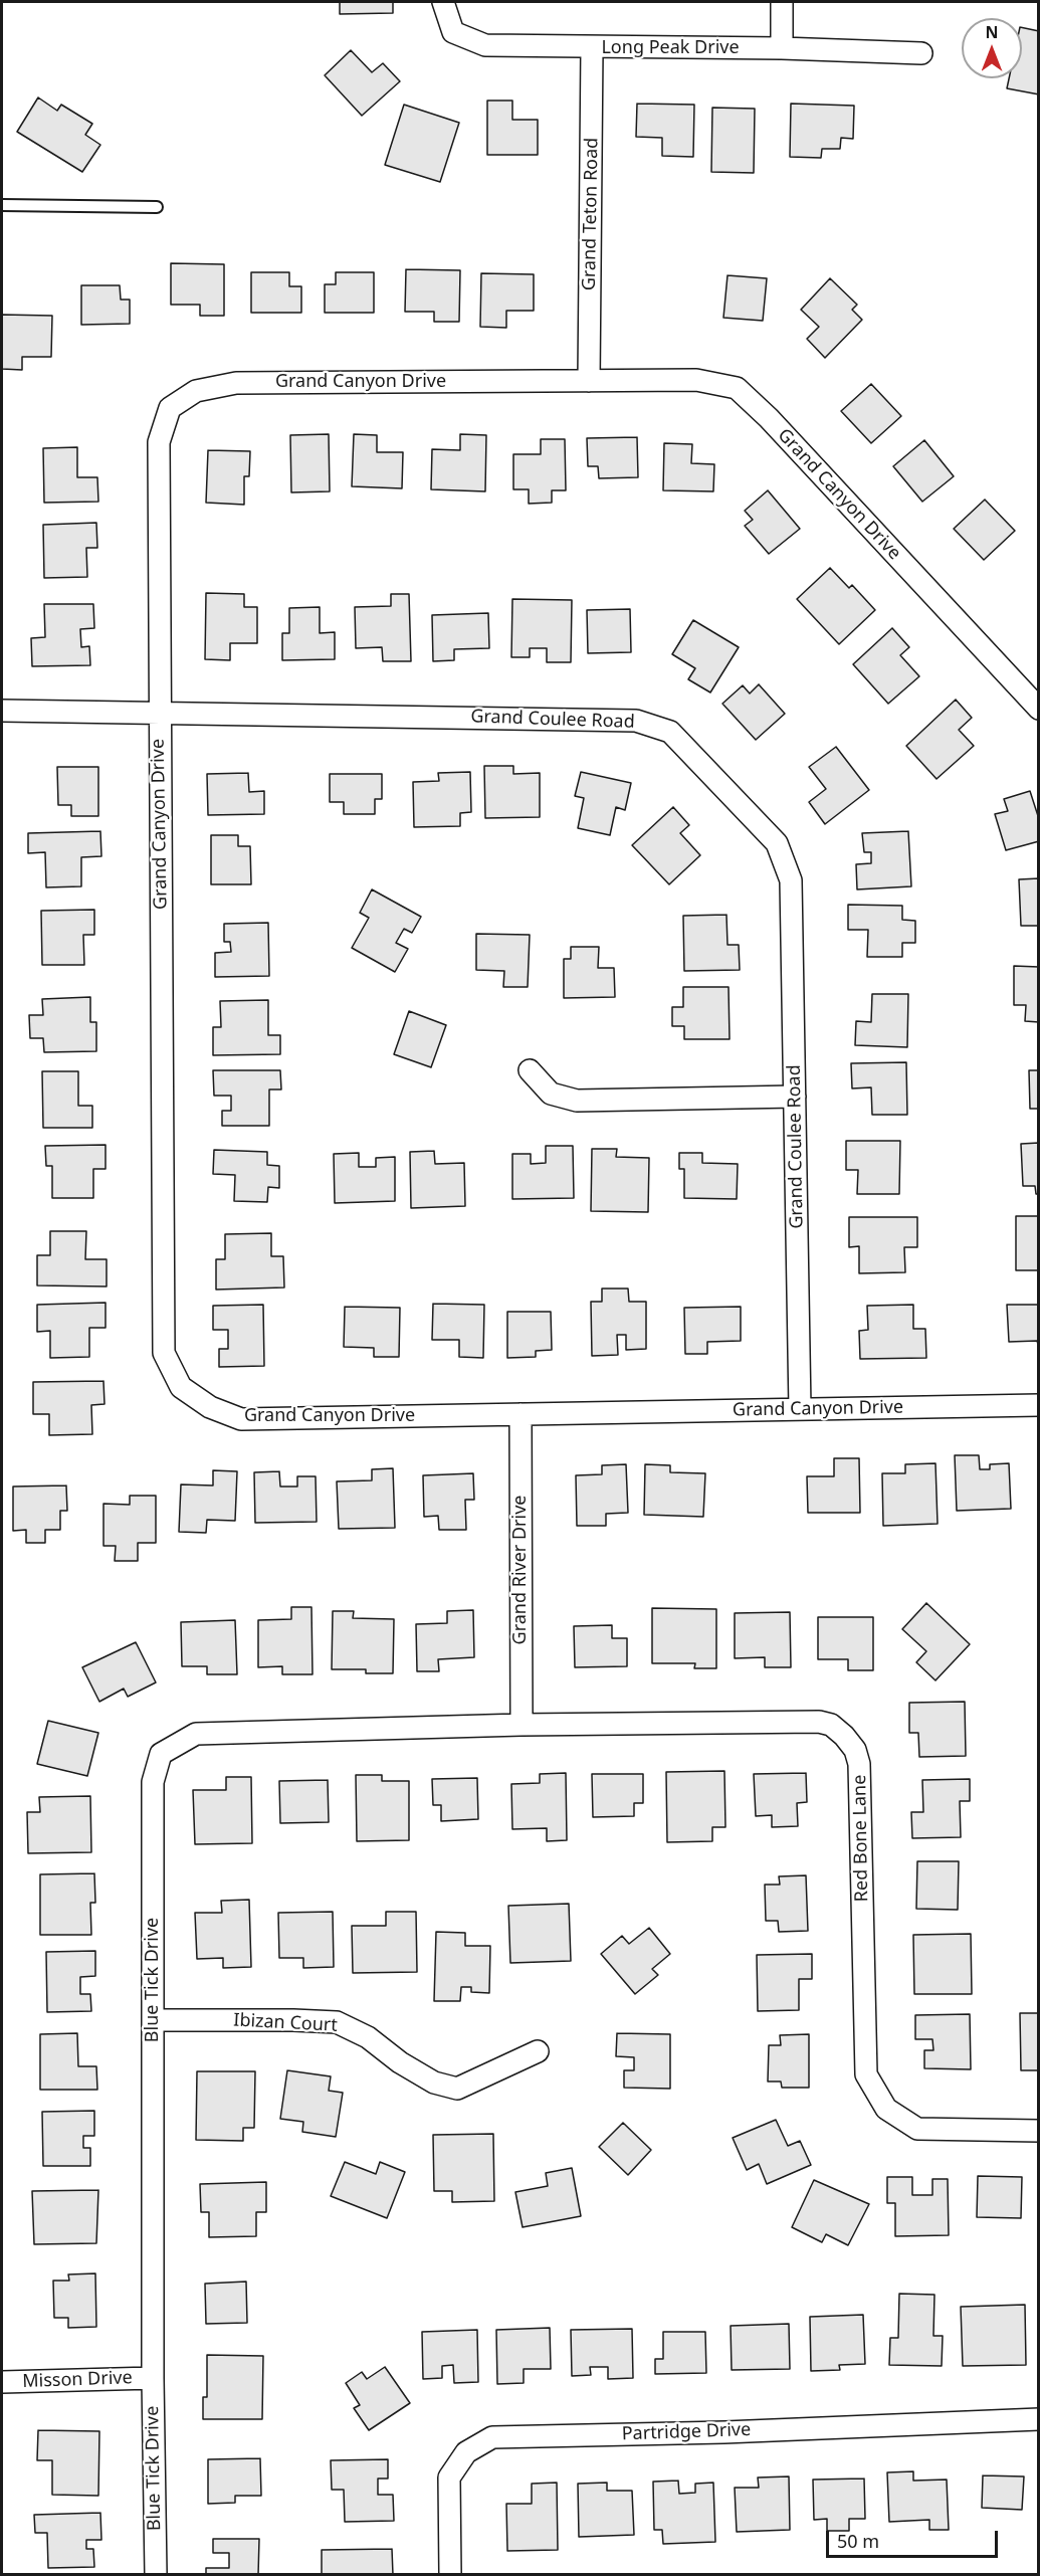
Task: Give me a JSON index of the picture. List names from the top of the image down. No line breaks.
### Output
{"streets":{"street":["Long Peak Drive","Grand Teton Road","Grand Canyon Drive","Grand Coulee Road","Grand River Drive","Red Bone Lane","Blue Tick Drive","Ibizan Court","Misson Drive","Partridge Drive"]},"crossings":[["Long Peak Drive","Grand Teton Road"],["Grand Teton Road","Grand Canyon Drive"],["Grand Canyon Drive","Grand Coulee Road"],["Grand Canyon Drive","Grand River Drive"],["Grand River Drive","Red Bone Lane"],["Grand River Drive","Blue Tick Drive"],["Red Bone Lane","Blue Tick Drive"],["Blue Tick Drive","Ibizan Court"],["Blue Tick Drive","Misson Drive"]],"scale_bar":"50 m","north":"top"}
